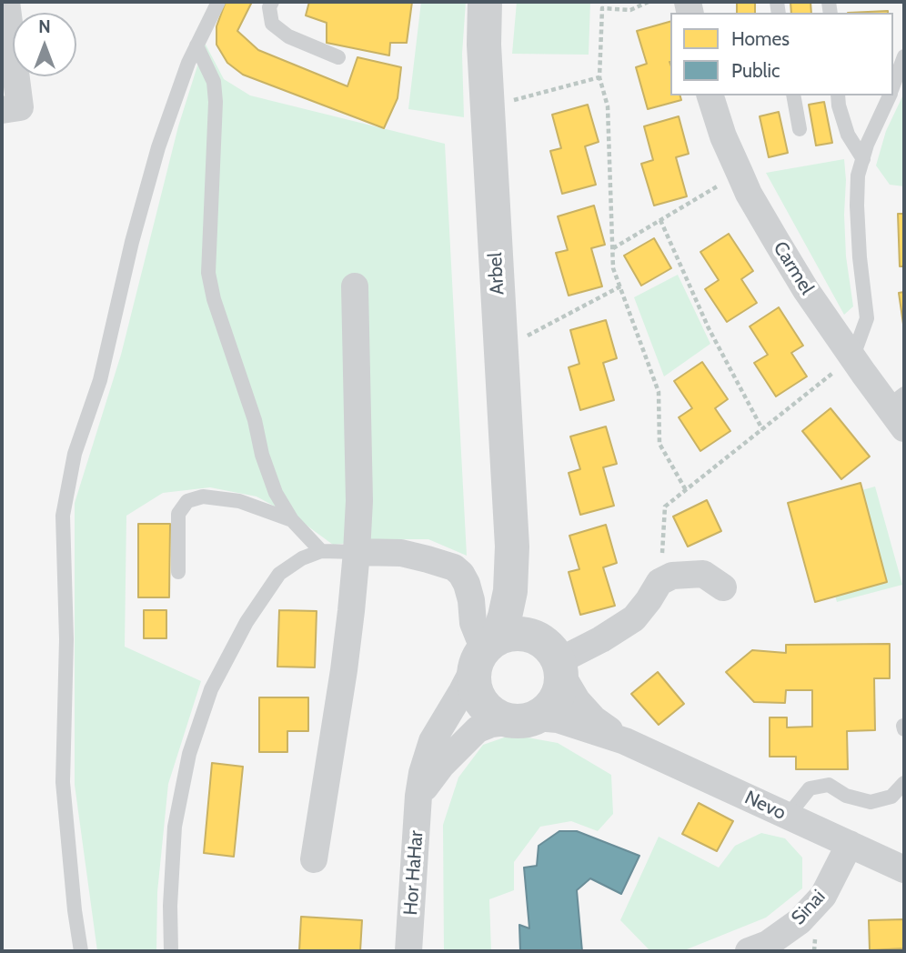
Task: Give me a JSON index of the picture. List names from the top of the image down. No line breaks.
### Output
{"streets":{"street":["Carmel","Arbel","Nevo","Hor HaHar","Sinai"]},"crossings":[["Arbel","Nevo"],["Arbel","Hor HaHar"],["Nevo","Hor HaHar"],["Nevo","Sinai"]],"legend":["Homes","Public"],"north":"top"}
